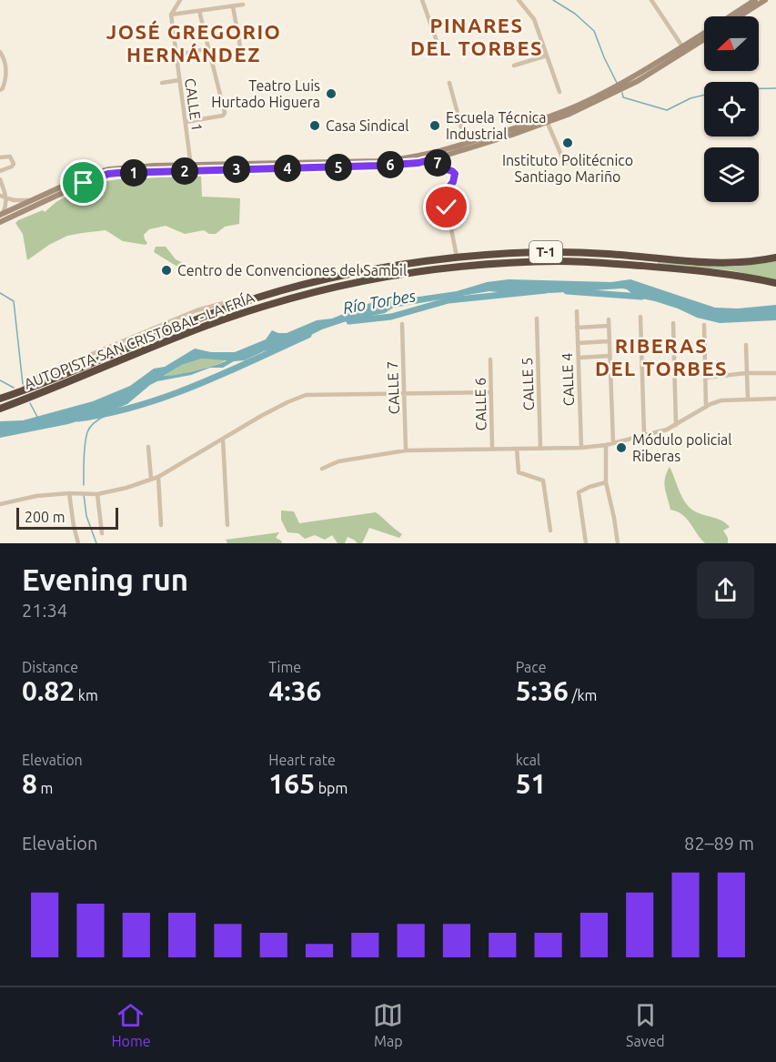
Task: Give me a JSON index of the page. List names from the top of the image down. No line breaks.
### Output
{"streets":{"highway":["T-1","AUTOPISTA SAN CRISTÓBAL - LA FRÍA"],"street":["CALLE 1","CALLE 4","CALLE 5","CALLE 7","CALLE 6"]},"districts":["PINARES DEL TORBES","JOSÉ GREGORIO HERNÁNDEZ","RIBERAS DEL TORBES"],"water":["Río Torbes"],"places":["Teatro Luis Hurtado Higuera","Casa Sindical","Escuela Técnica Industrial","Instituto Politécnico Santiago Mariño","Centro de Convenciones del Sambil","Módulo policial Riberas"],"scale_bar":"200 m","north":"left","page":{"pins":["7","6","5","4","3","2","1"],"scale":"200 m","heading":["Evening run","21:34"],"stats":[["Distance","0.82 km"],["Time","4:36"],["Pace","5:36 /km"],["Elevation","8 m"],["Heart rate","165 bpm"],["kcal","51"]],"chart":["Elevation","82–89 m"],"tabs":["Home","Map","Saved"]}}
